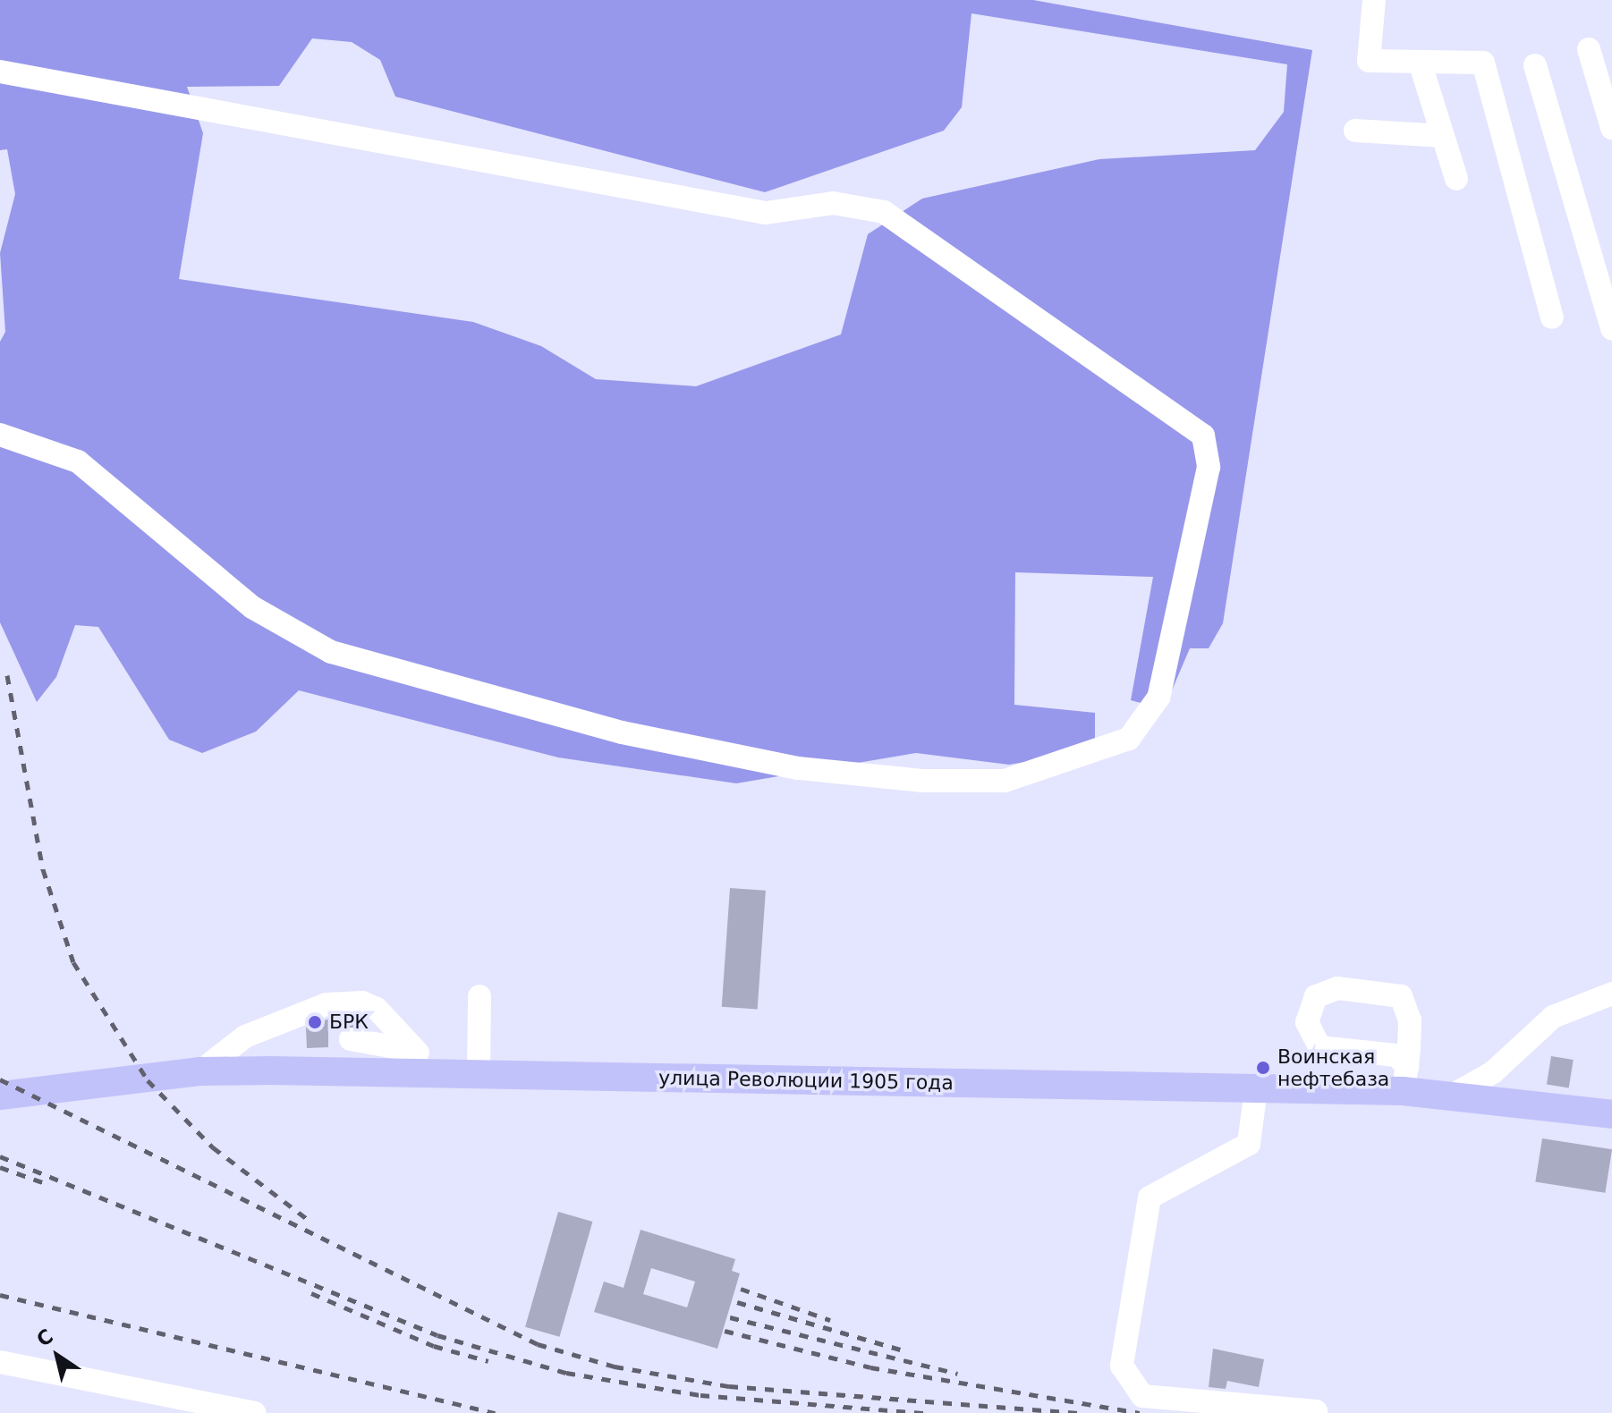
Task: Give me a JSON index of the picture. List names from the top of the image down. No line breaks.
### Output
{"streets":{"main road":["улица Революции 1905 года"]},"places":["БРК","Воинская нефтебаза"],"north":"top left"}
